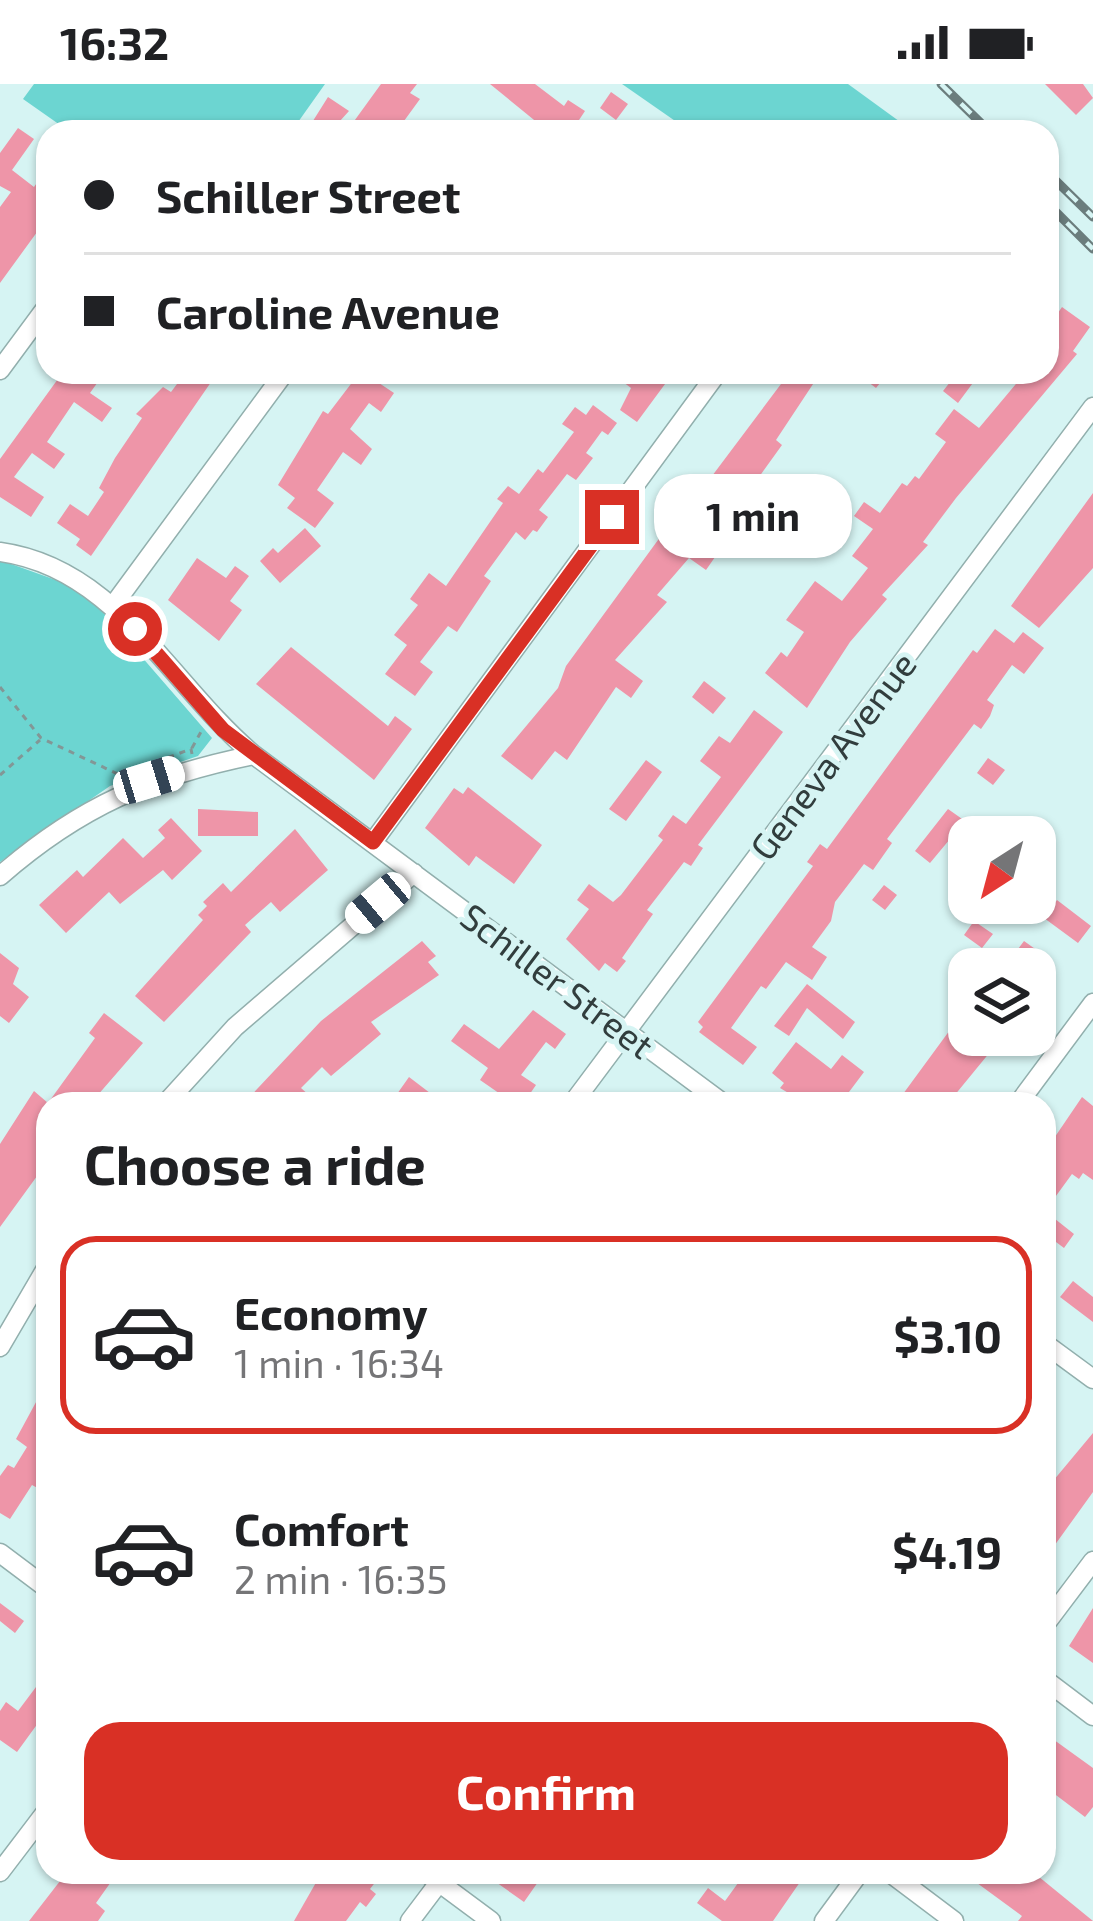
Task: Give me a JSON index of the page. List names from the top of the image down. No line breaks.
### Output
{"streets":{"street":["Geneva Avenue","Schiller Street"]},"crossings":[["Geneva Avenue","Schiller Street"]],"north":"bottom left","page":{"status":"16:32","banner":["Schiller Street","Caroline Avenue"],"bubble":"1 min","heading":"Choose a ride","list":[{"name":"Economy","note":"1 min · 16:34","value":"$3.10"},{"name":"Comfort","note":"2 min · 16:35","value":"$4.19"}],"buttons":"Confirm"}}
